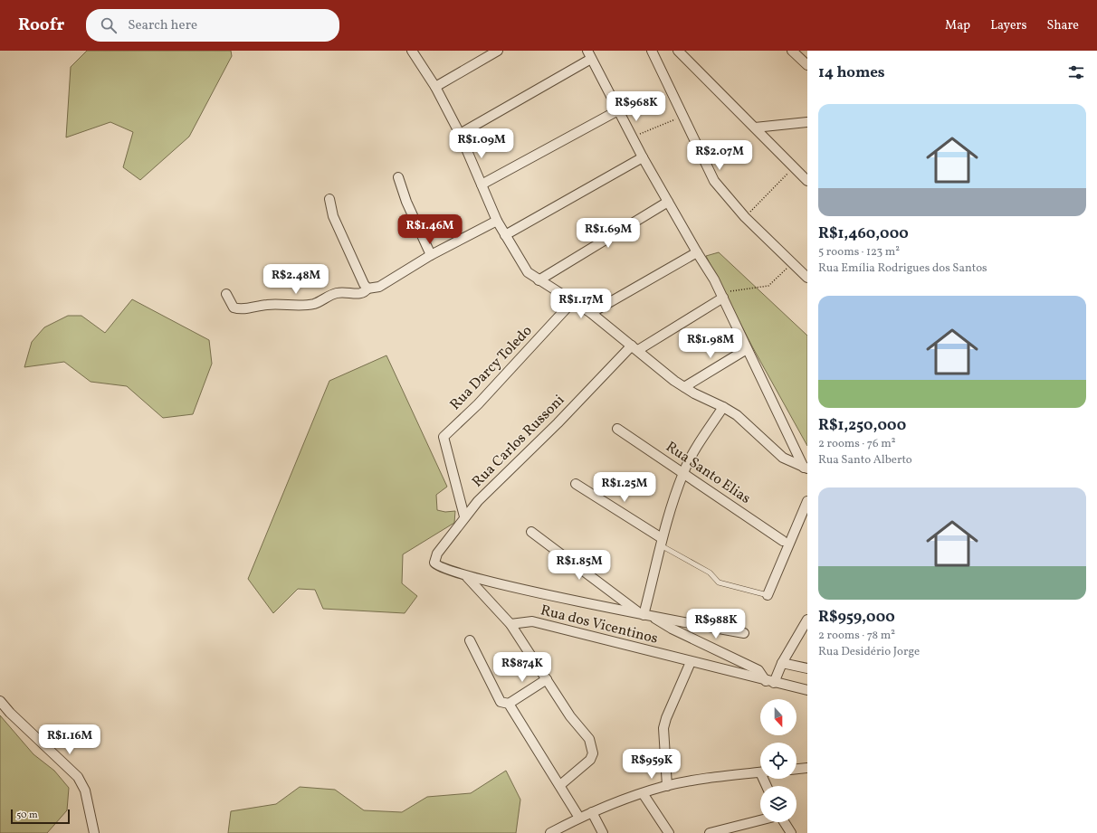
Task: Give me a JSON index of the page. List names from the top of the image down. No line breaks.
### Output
{"streets":{"street":["Rua Darcy Toledo","Rua Carlos Russoni","Rua Santo Elias","Rua dos Vicentinos"]},"crossings":[["Rua Darcy Toledo","Rua Carlos Russoni"]],"scale_bar":"50 m","north":"bottom","page":{"header":"Roofr","search":"Search here","nav":["Map","Layers","Share"],"heading":"14 homes","price":["R$968K","R$1.09M","R$2.07M","R$1.46M","R$1.69M","R$2.48M","R$1.17M","R$1.98M","R$1.25M","R$1.85M","R$988K","R$874K","R$1.16M","R$959K"],"list":[{"name":"R$1,460,000","note":"5 rooms · 123 m² · Rua Emília Rodrigues dos Santos"},{"name":"R$1,250,000","note":"2 rooms · 76 m² · Rua Santo Alberto"},{"name":"R$959,000","note":"2 rooms · 78 m² · Rua Desidério Jorge"}],"scale":"50 m"}}
